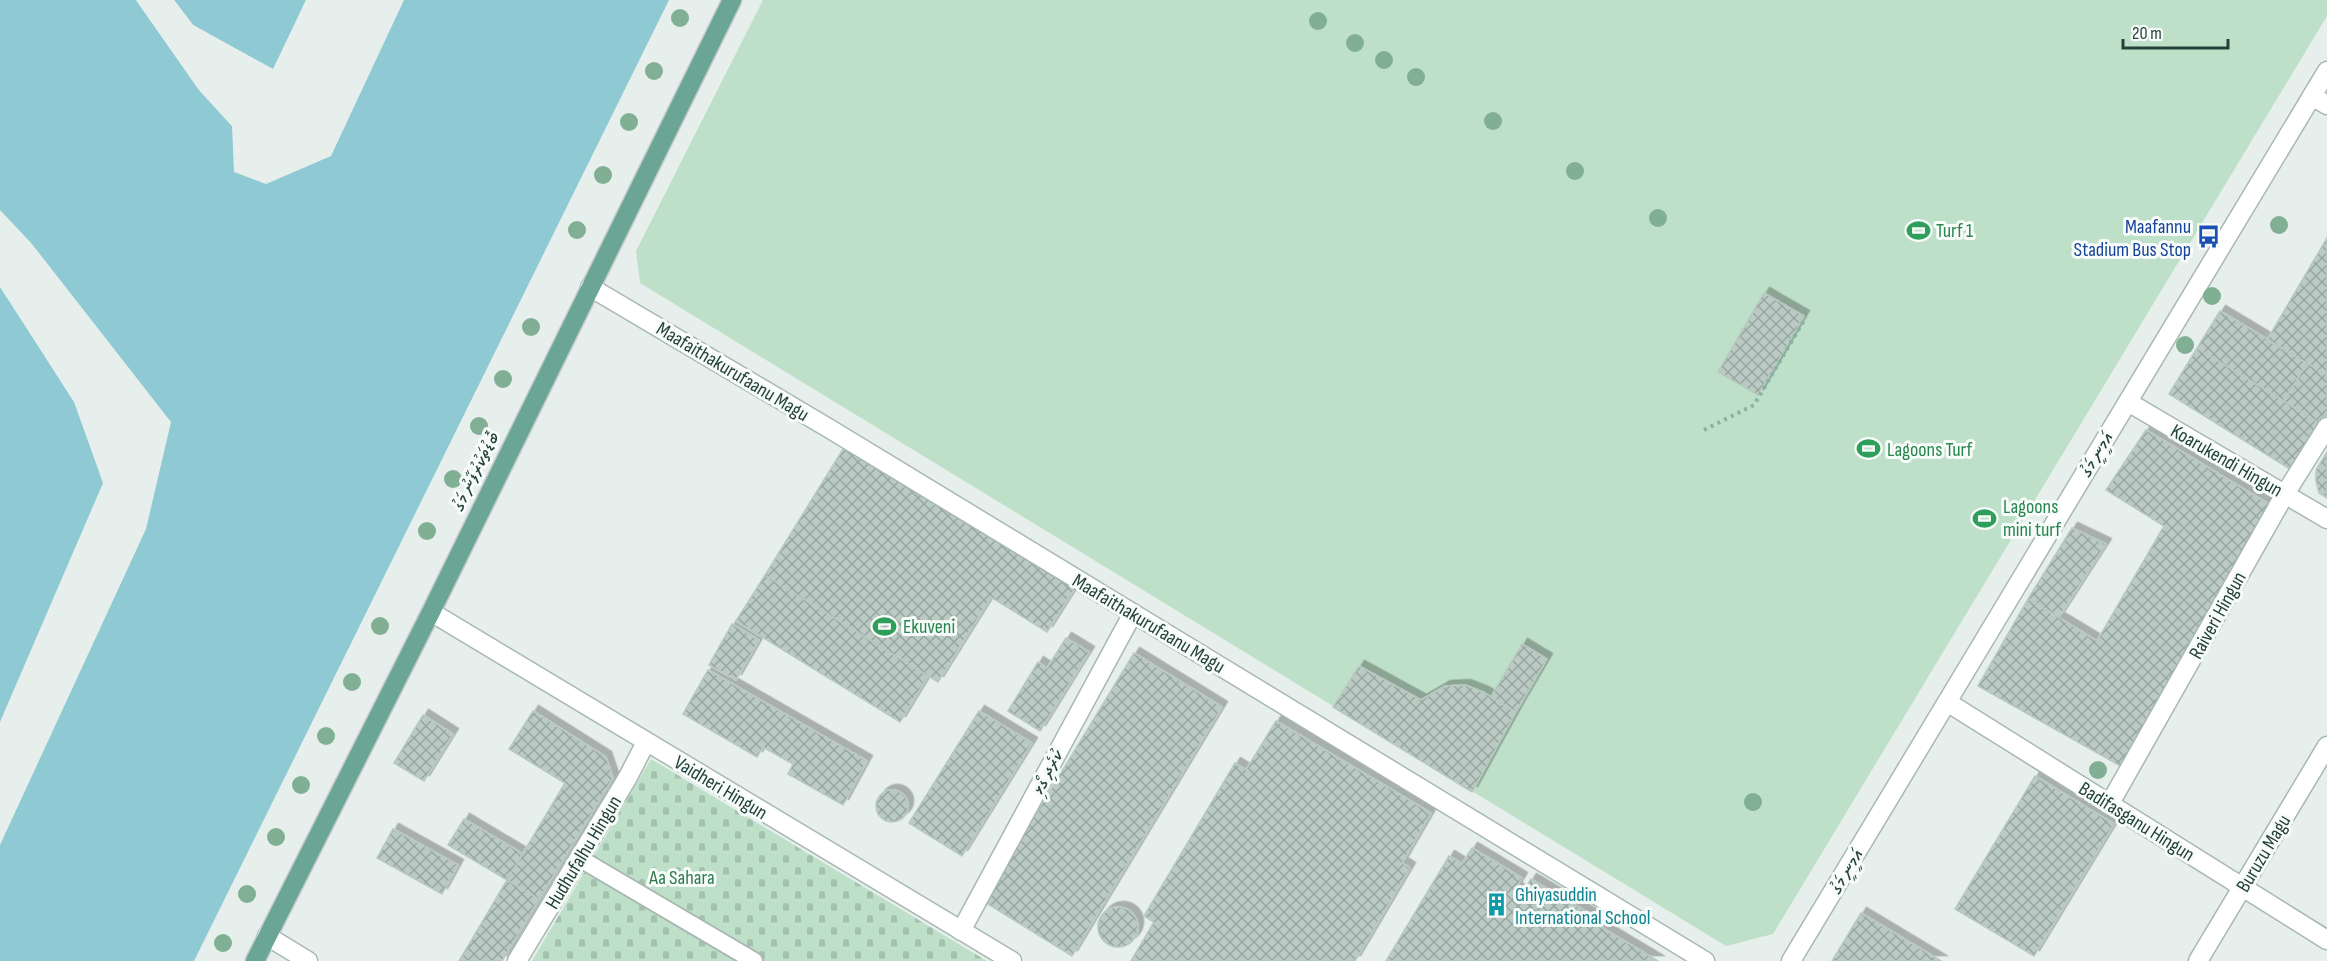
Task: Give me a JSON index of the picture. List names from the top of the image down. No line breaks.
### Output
{"streets":{"main road":["ބޮޑުތަކުރުފާނު މަގު"],"street":["Maafaithakurufaanu Magu","އަމީނީ މަގު","Koarukendi Hingun","Raiveri Hingun","ކުރެދި ގޯޅި","Vaidheri Hingun","Badifasganu Hingun","Hudhufalhu Hingun","Buruzu Magu"]},"crossings":[["Maafaithakurufaanu Magu","ބޮޑުތަކުރުފާނު މަގު"],["Maafaithakurufaanu Magu","ކުރެދި ގޯޅި"],["އަމީނީ މަގު","Koarukendi Hingun"],["އަމީނީ މަގު","Badifasganu Hingun"],["Koarukendi Hingun","Raiveri Hingun"],["ބޮޑުތަކުރުފާނު މަގު","Vaidheri Hingun"],["Raiveri Hingun","Badifasganu Hingun"],["ކުރެދި ގޯޅި","Vaidheri Hingun"],["Vaidheri Hingun","Hudhufalhu Hingun"],["Badifasganu Hingun","Buruzu Magu"]],"parks":["Aa Sahara"],"places":{"sports":["Turf 1","Lagoons Turf","Lagoons mini turf","Ekuveni"],"bus stop":["Maafannu Stadium Bus Stop"],"building":["Ghiyasuddin International School"]},"scale_bar":"20 m"}
